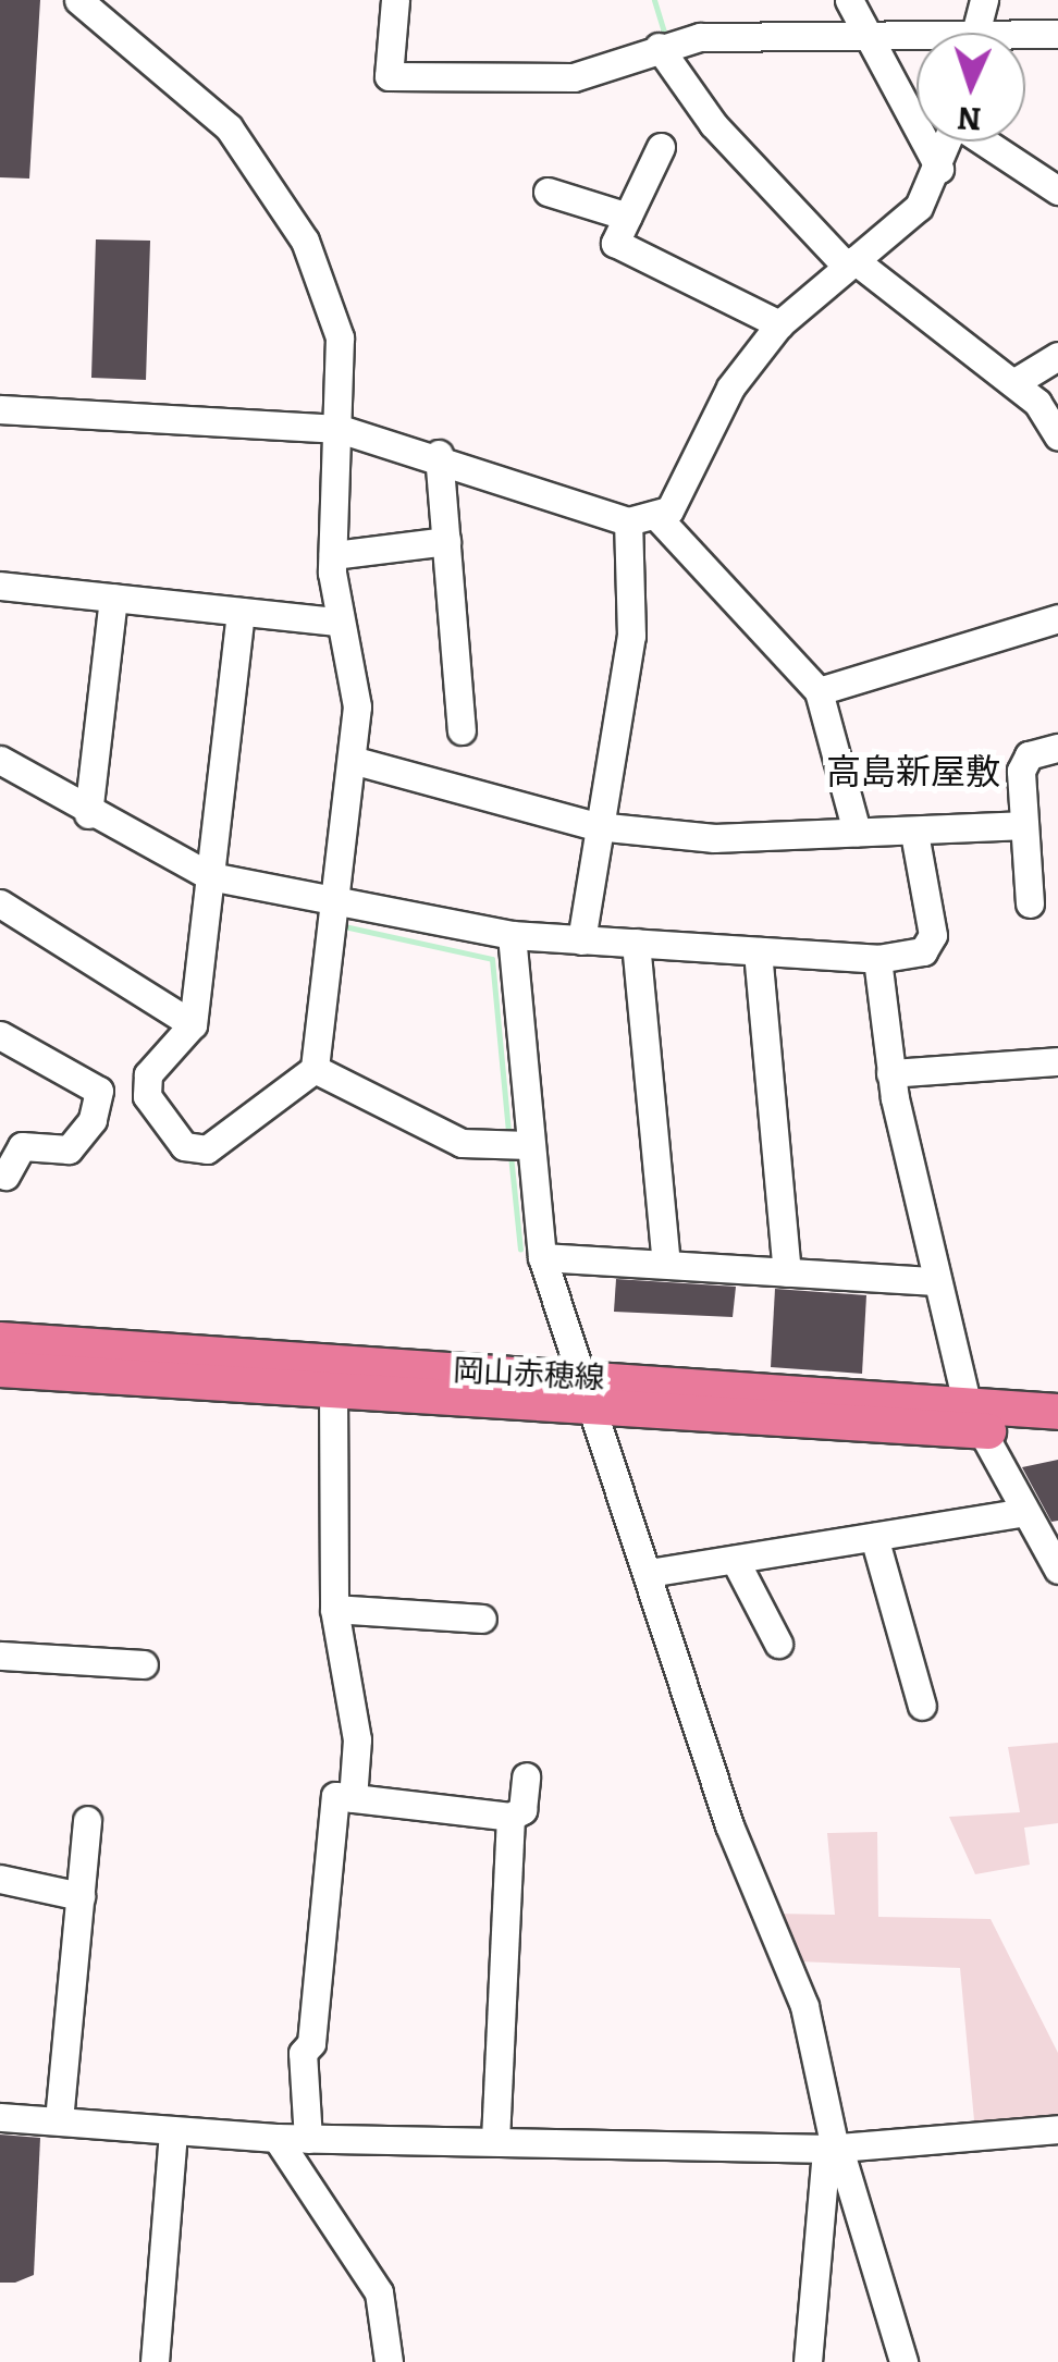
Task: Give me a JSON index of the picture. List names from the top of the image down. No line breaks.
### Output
{"streets":{"main road":["岡山赤穂線"]},"districts":["高島新屋敷"],"north":"bottom"}
